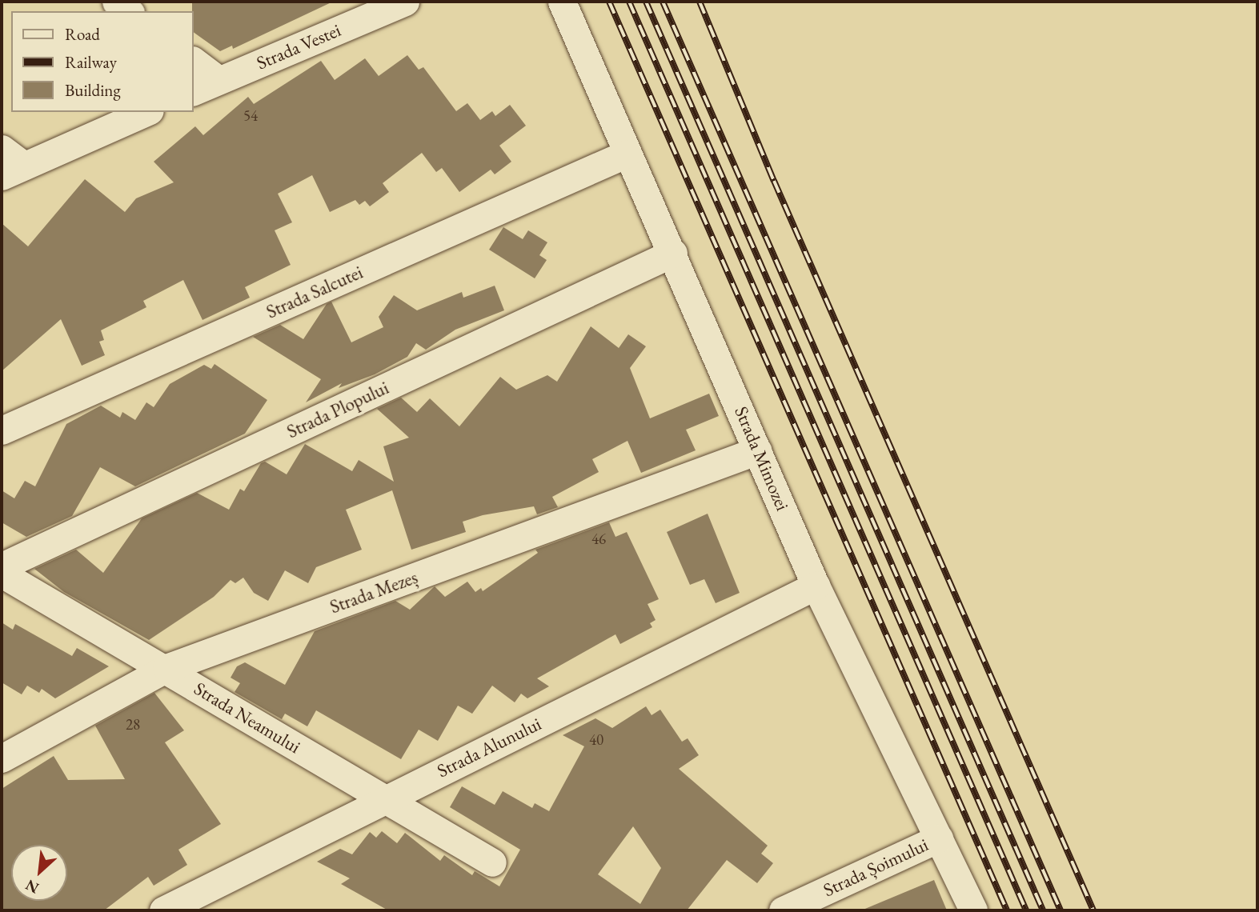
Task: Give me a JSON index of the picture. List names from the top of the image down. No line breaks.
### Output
{"streets":{"street":["Strada Vestei","Strada Salcutei","Strada Plopului","Strada Mimozei","Strada Mezeș","Strada Neamului","Strada Alunului","Strada Șoimului"]},"crossings":[["Strada Salcutei","Strada Mimozei"],["Strada Plopului","Strada Mimozei"],["Strada Mimozei","Strada Mezeș"],["Strada Mimozei","Strada Alunului"],["Strada Mimozei","Strada Șoimului"],["Strada Mezeș","Strada Neamului"],["Strada Neamului","Strada Alunului"]],"house_numbers":["54","46","28","40"],"legend":["Road","Railway","Building"],"north":"bottom left"}
